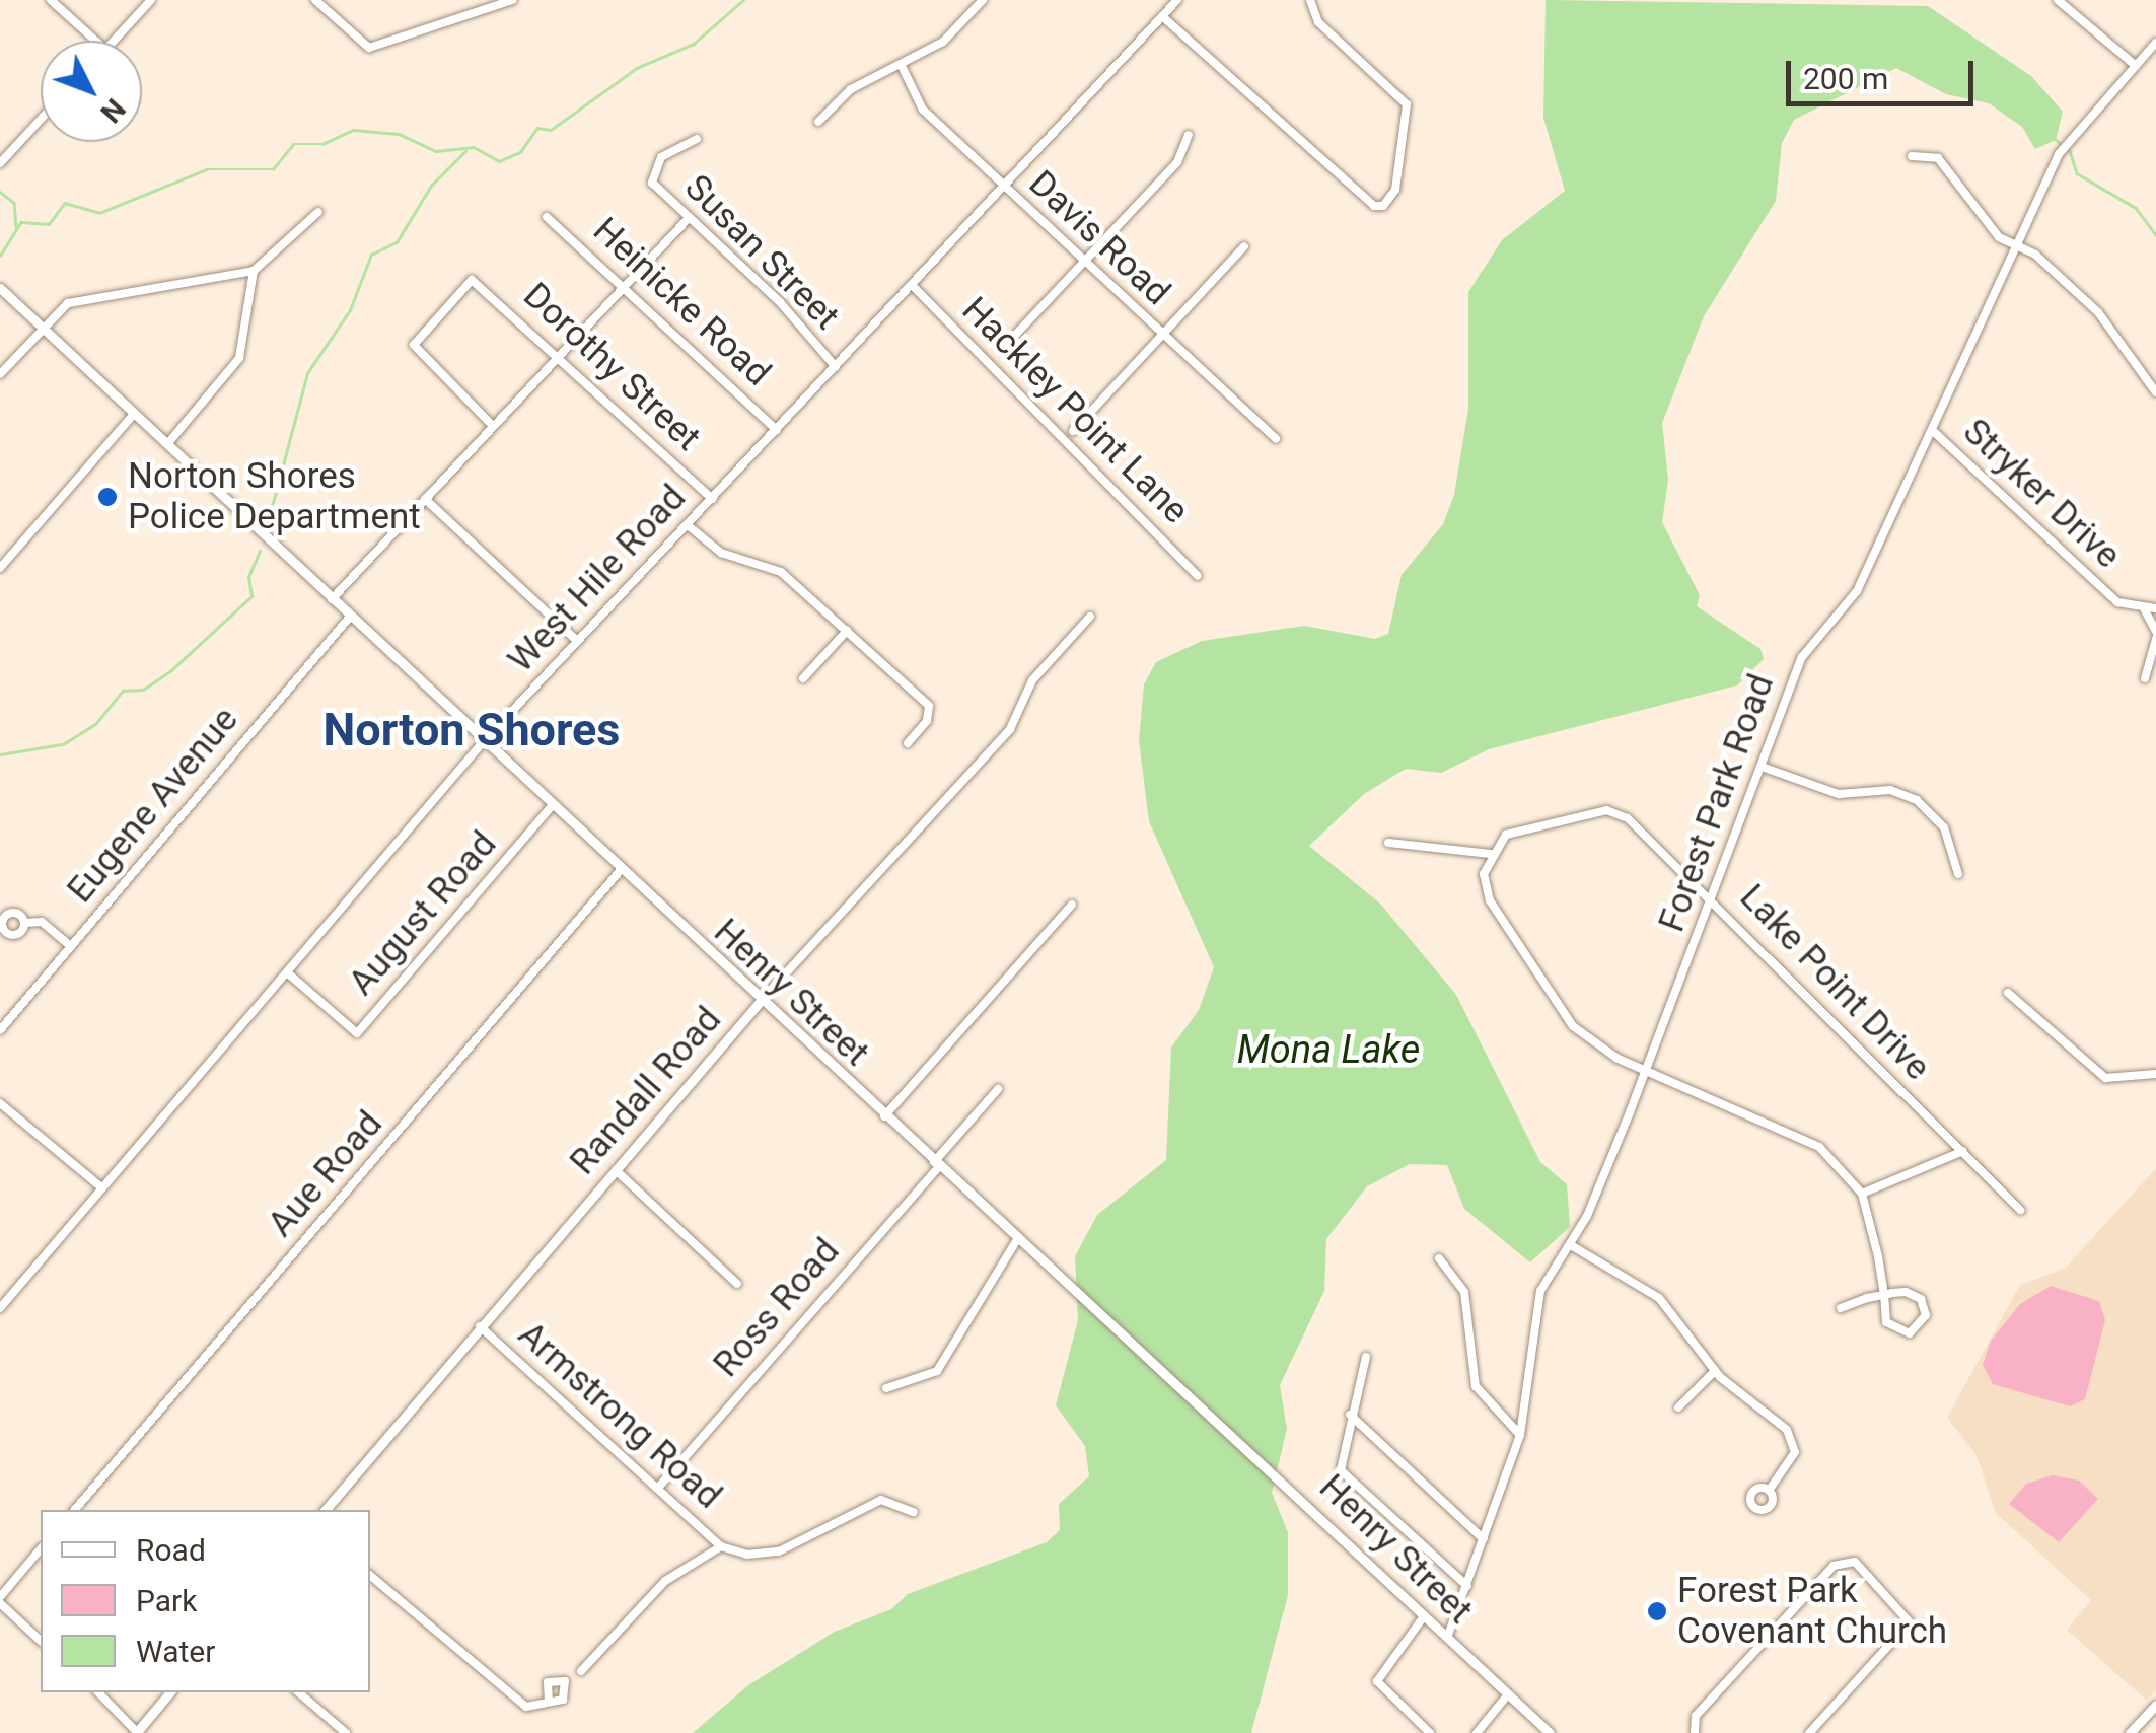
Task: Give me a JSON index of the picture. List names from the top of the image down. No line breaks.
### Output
{"streets":{"street":["Davis Road","Susan Street","Heinicke Road","Dorothy Street","Hackley Point Lane","Stryker Drive","West Hile Road","Forest Park Road","Eugene Avenue","August Road","Lake Point Drive","Henry Street","Randall Road","Aue Road","Ross Road","Armstrong Road"]},"crossings":[["Davis Road","West Hile Road"],["Susan Street","West Hile Road"],["Heinicke Road","West Hile Road"],["Dorothy Street","West Hile Road"],["Hackley Point Lane","West Hile Road"],["Stryker Drive","Forest Park Road"],["West Hile Road","August Road"],["West Hile Road","Henry Street"],["Forest Park Road","Lake Point Drive"],["Forest Park Road","Henry Street"],["Eugene Avenue","Henry Street"],["August Road","Henry Street"],["Henry Street","Randall Road"],["Henry Street","Aue Road"],["Henry Street","Ross Road"],["Randall Road","Armstrong Road"],["Ross Road","Armstrong Road"]],"districts":["Norton Shores"],"water":["Mona Lake"],"places":["Norton Shores Police Department","Forest Park Covenant Church"],"legend":["Road","Park","Water"],"scale_bar":"200 m","north":"bottom right"}
